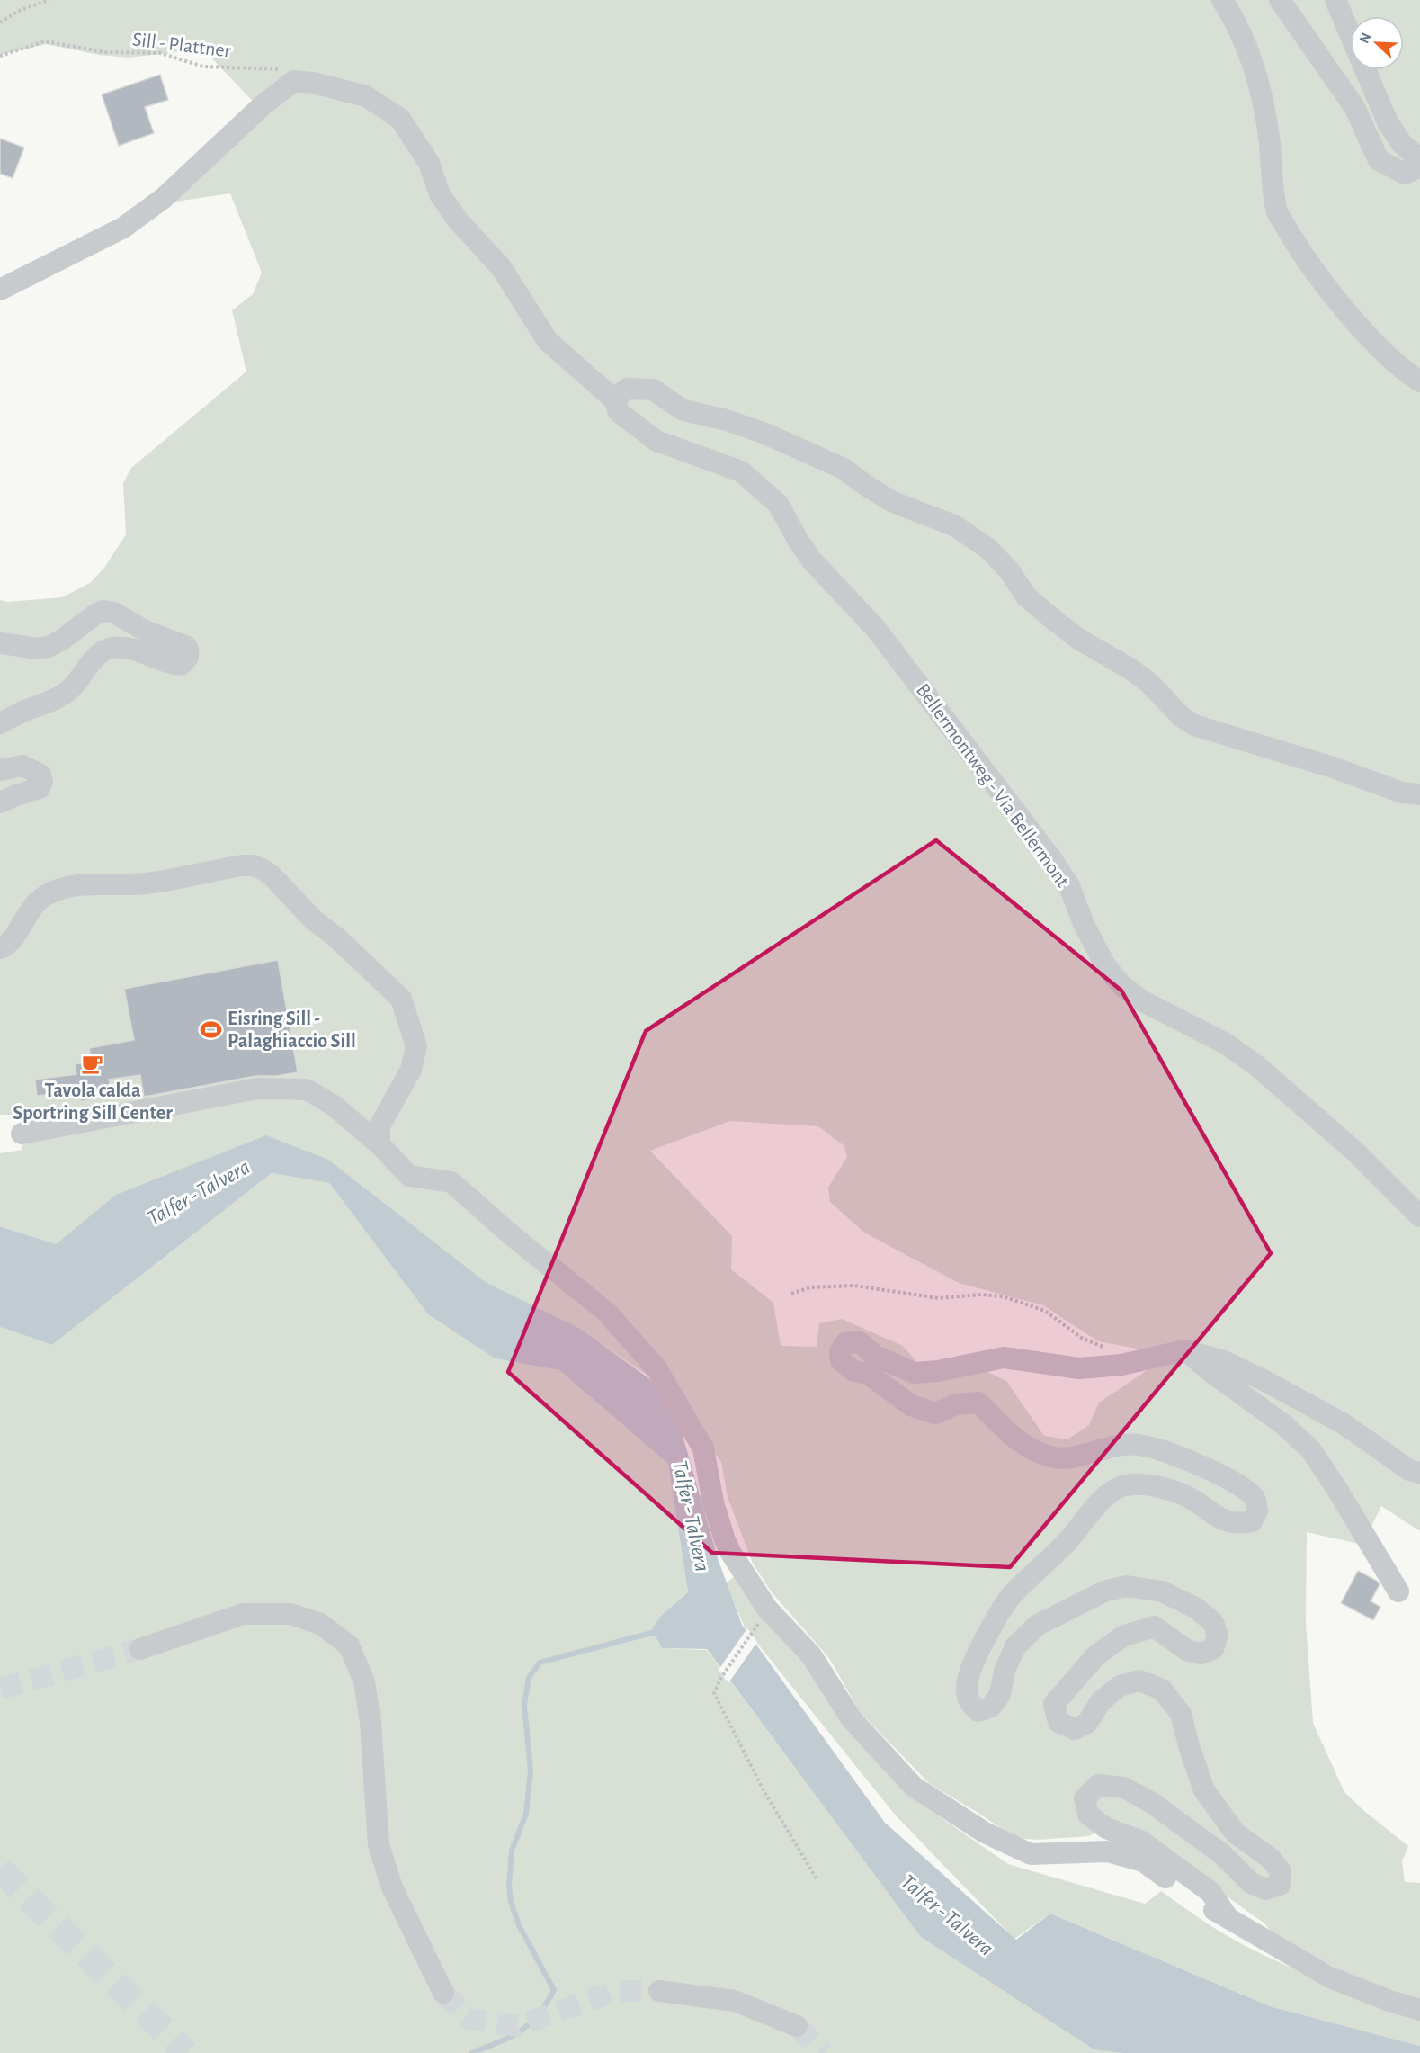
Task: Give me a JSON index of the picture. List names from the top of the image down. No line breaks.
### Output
{"streets":{"street":["Bellermontweg - Via Bellermont"],"path":["Sill - Plattner"]},"crossings":[["Sill - Plattner","Bellermontweg - Via Bellermont"]],"water":["Talfer - Talvera"],"places":{"sports":["Eisring Sill - Palaghiaccio Sill"],"cafe":["Tavola calda Sportring Sill Center"]},"north":"top left"}
